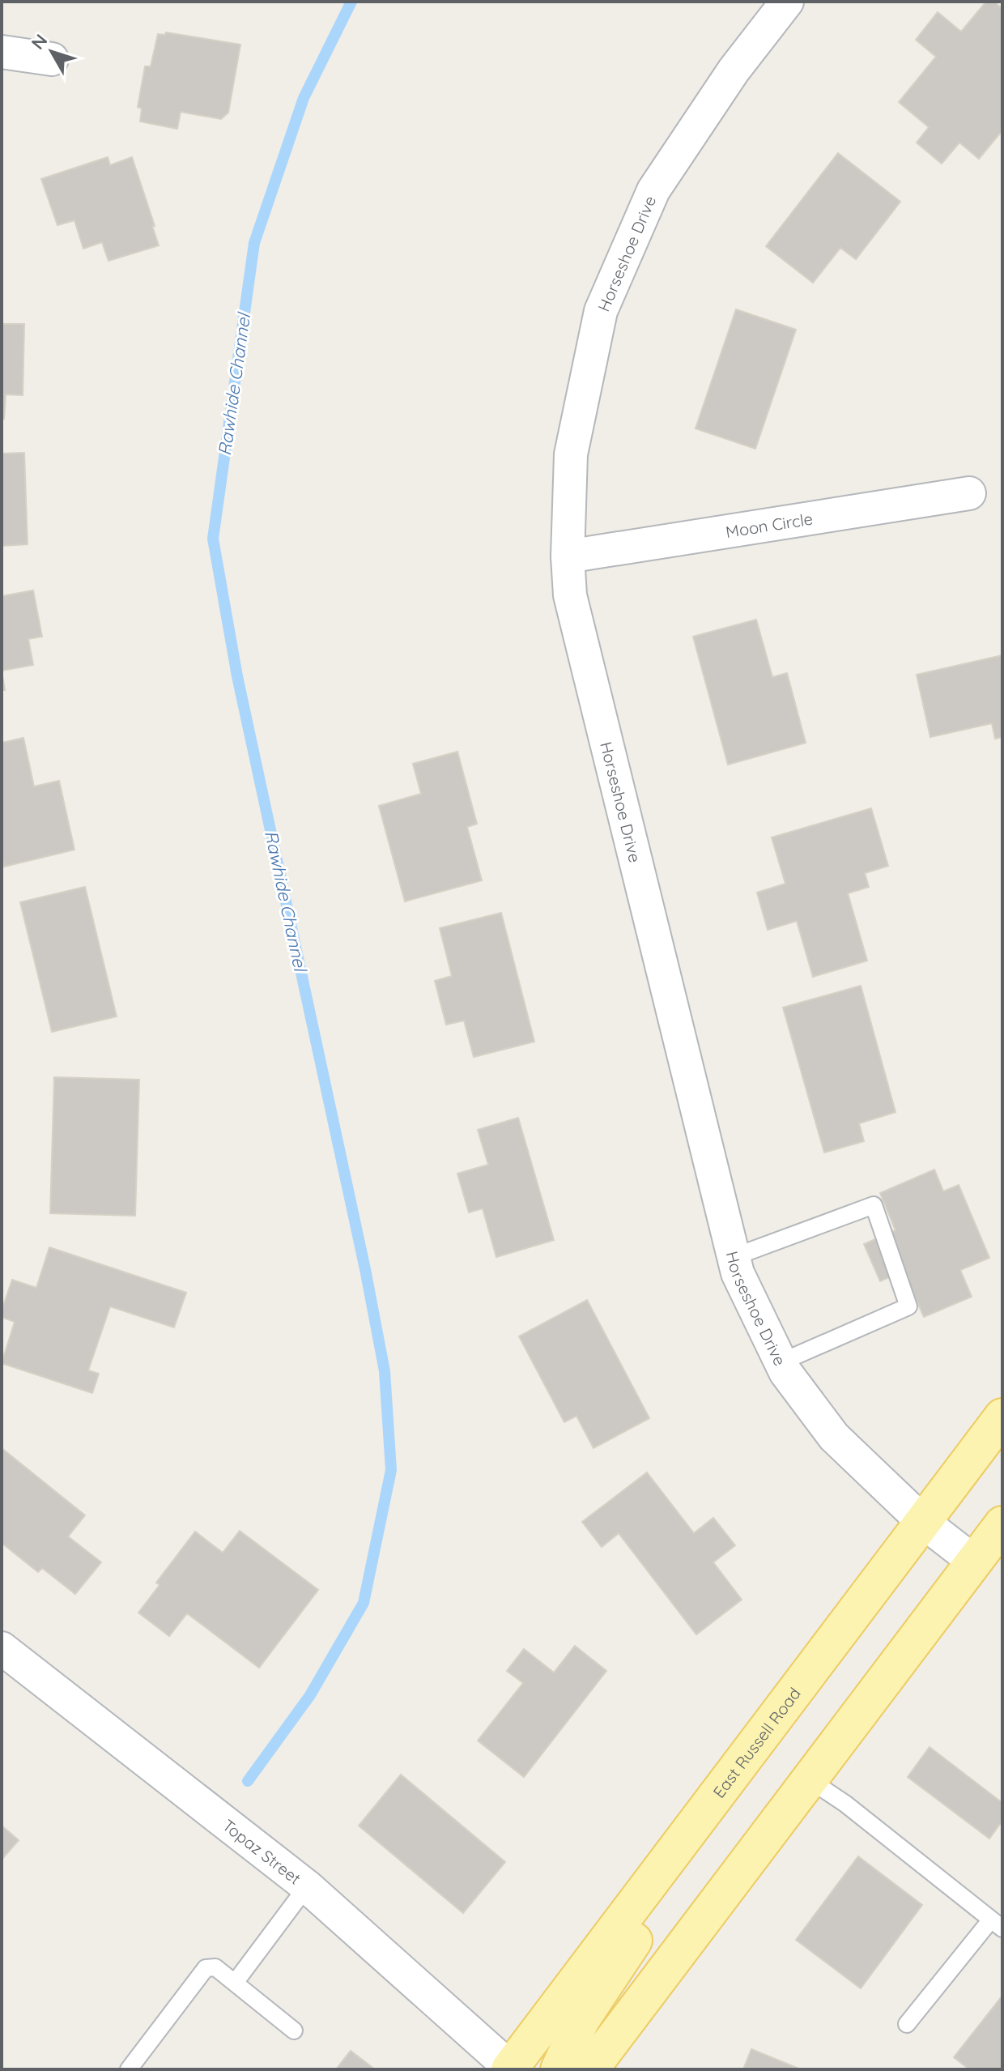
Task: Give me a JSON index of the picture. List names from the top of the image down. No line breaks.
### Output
{"streets":{"main road":["East Russell Road"],"street":["Horseshoe Drive","Moon Circle","Topaz Street"]},"crossings":[["Horseshoe Drive","Moon Circle"],["Horseshoe Drive","East Russell Road"],["East Russell Road","Topaz Street"]],"water":["Rawhide Channel"],"north":"top left"}
